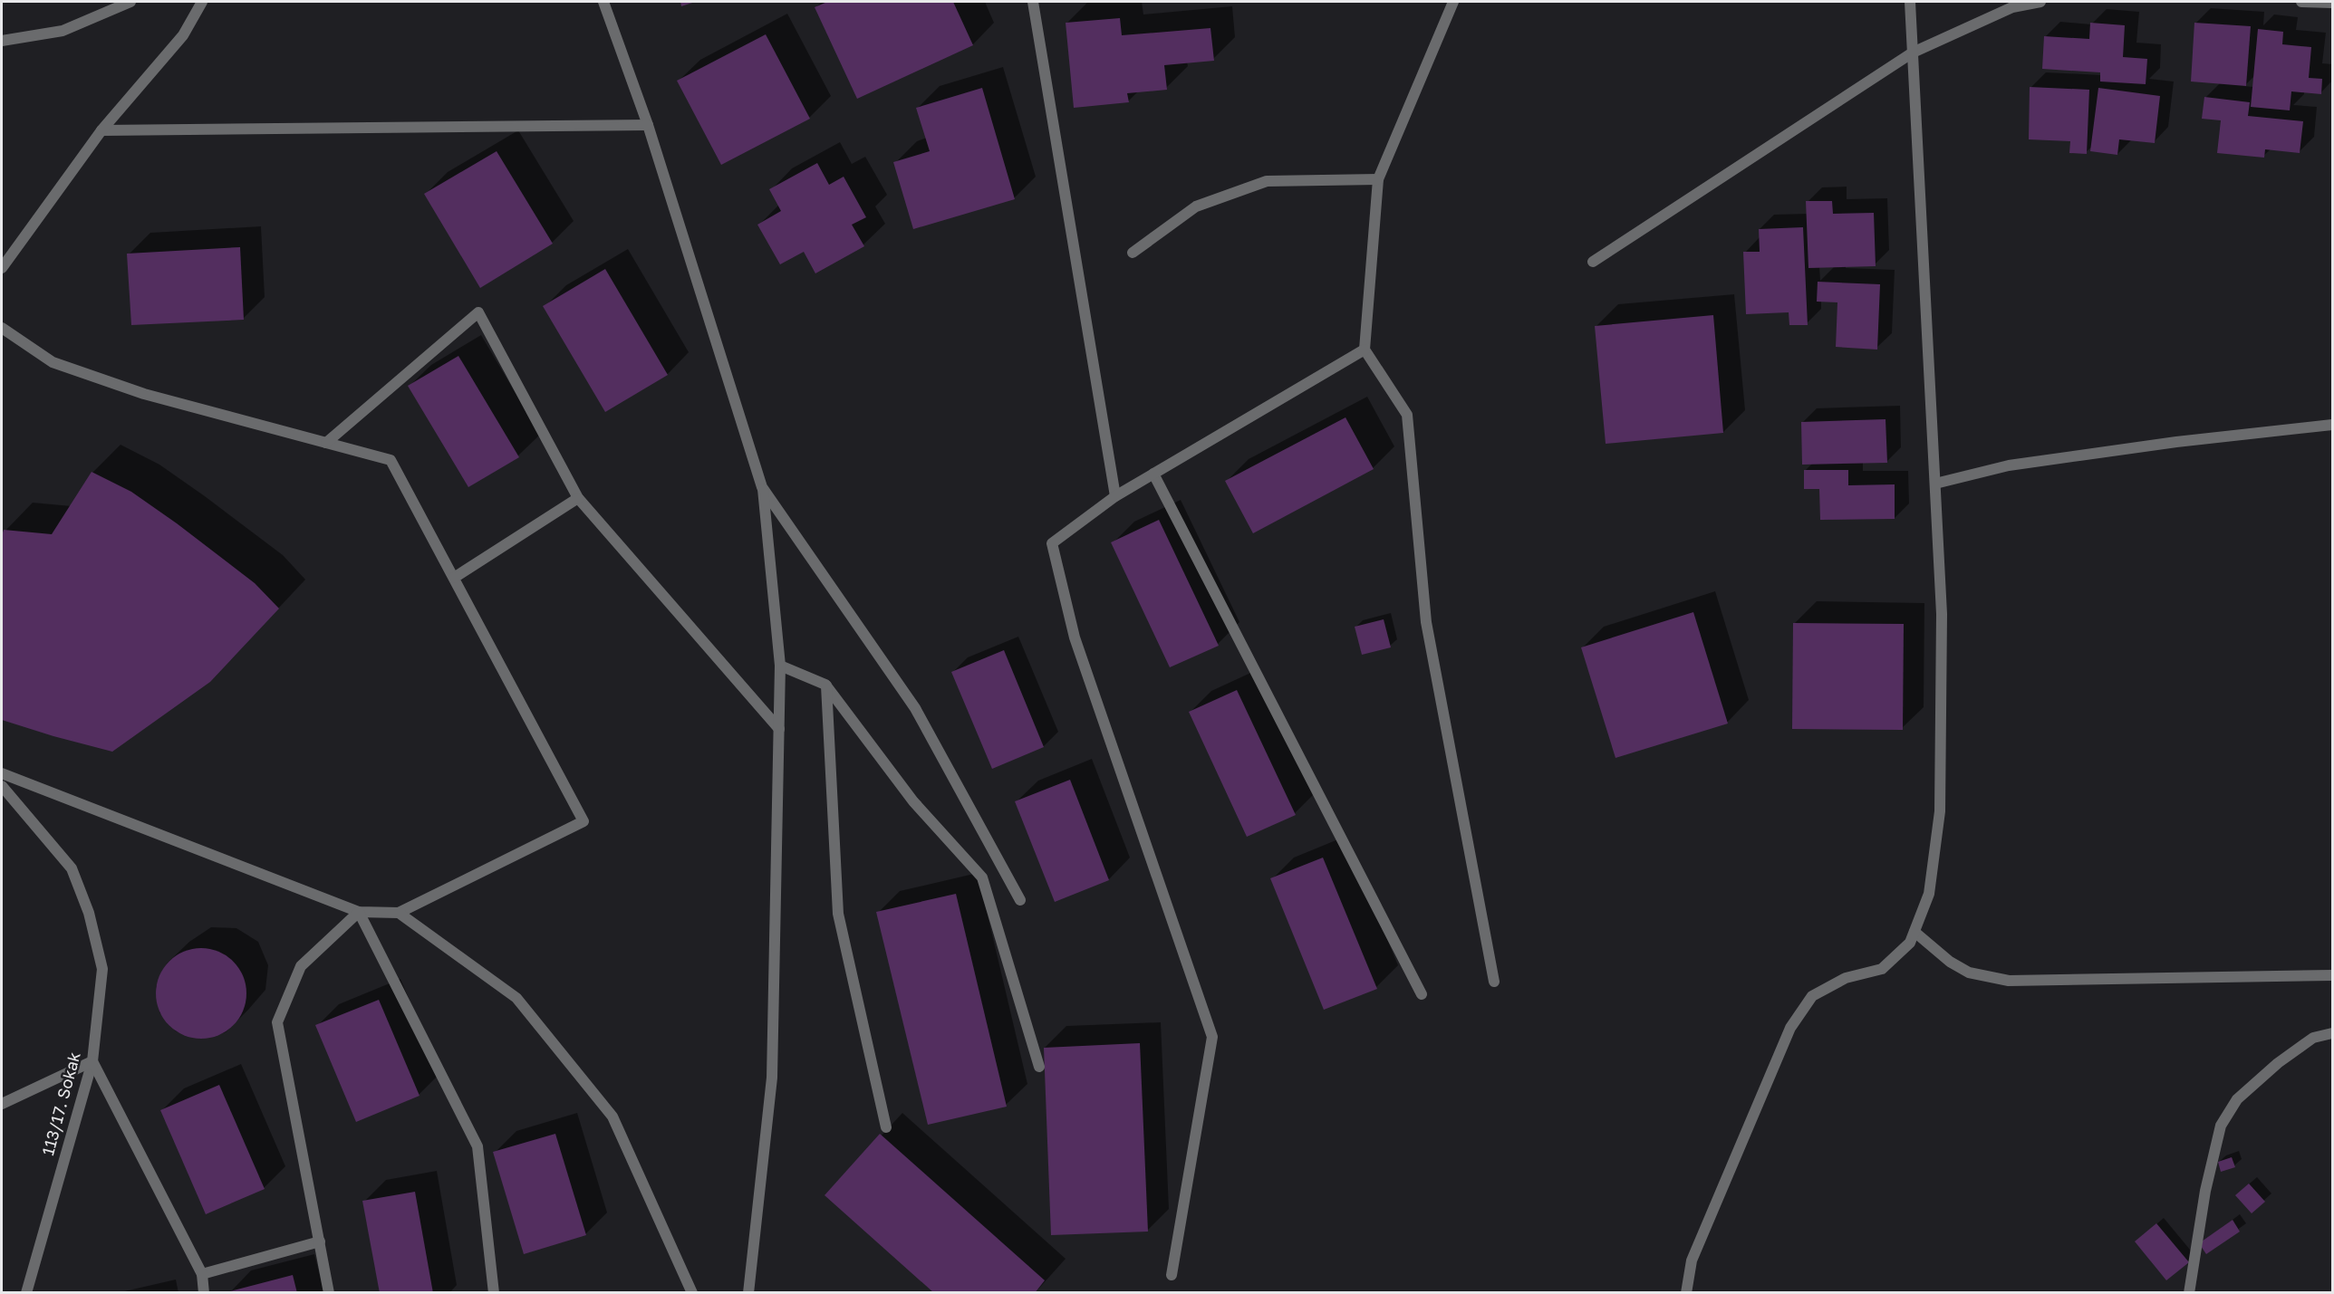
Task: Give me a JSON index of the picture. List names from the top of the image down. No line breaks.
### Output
{"streets":{"street":["113/17. Sokak"]}}
